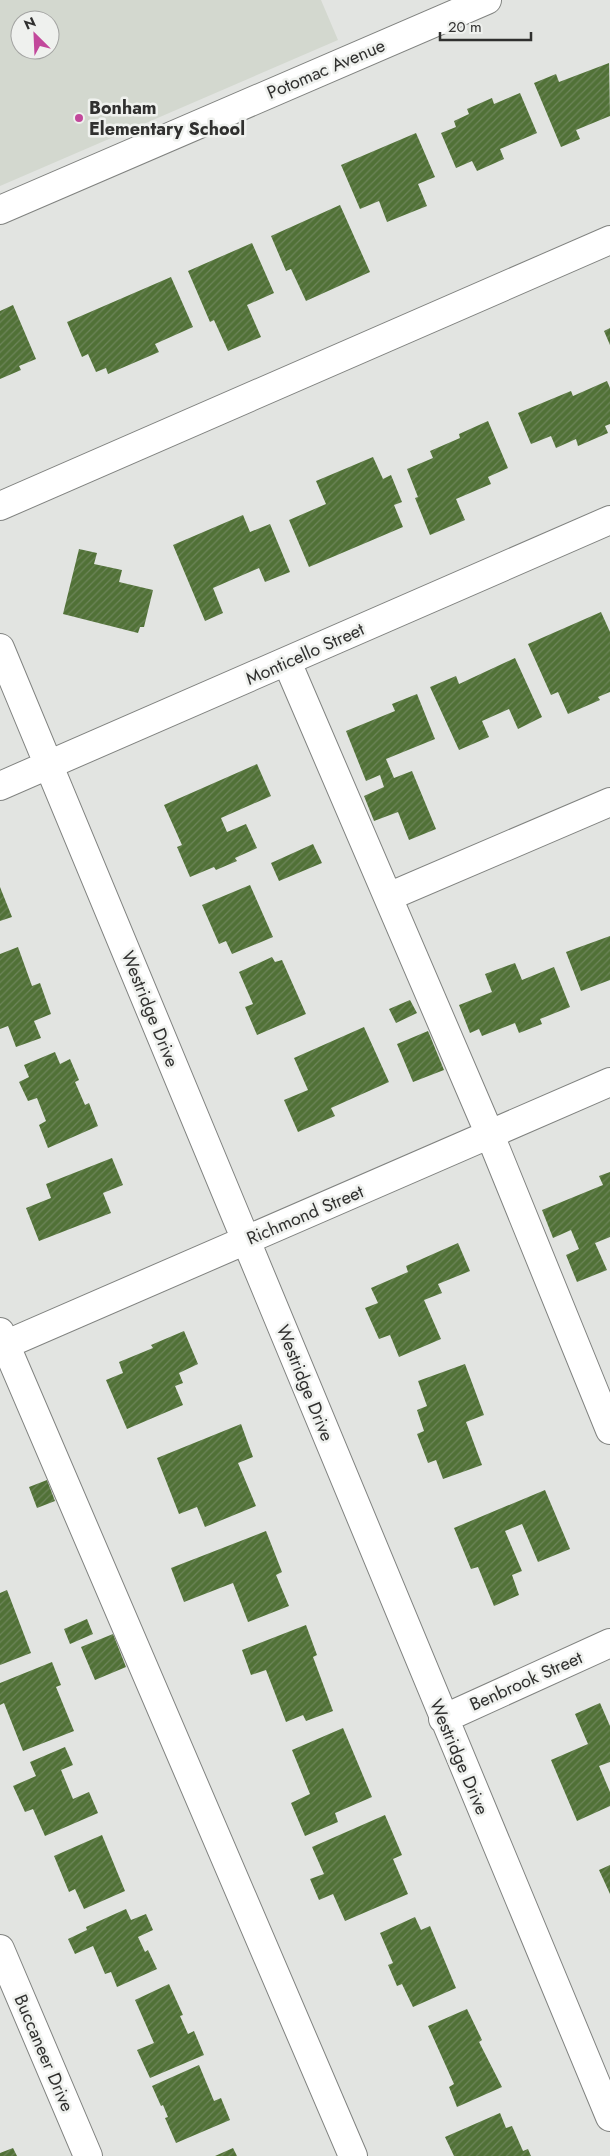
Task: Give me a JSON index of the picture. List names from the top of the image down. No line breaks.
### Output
{"streets":{"street":["Potomac Avenue","Monticello Street","Westridge Drive","Richmond Street","Benbrook Street","Buccaneer Drive"]},"crossings":[["Monticello Street","Westridge Drive"],["Westridge Drive","Richmond Street"],["Westridge Drive","Benbrook Street"]],"places":["Bonham Elementary School"],"scale_bar":"20 m","north":"top left"}
